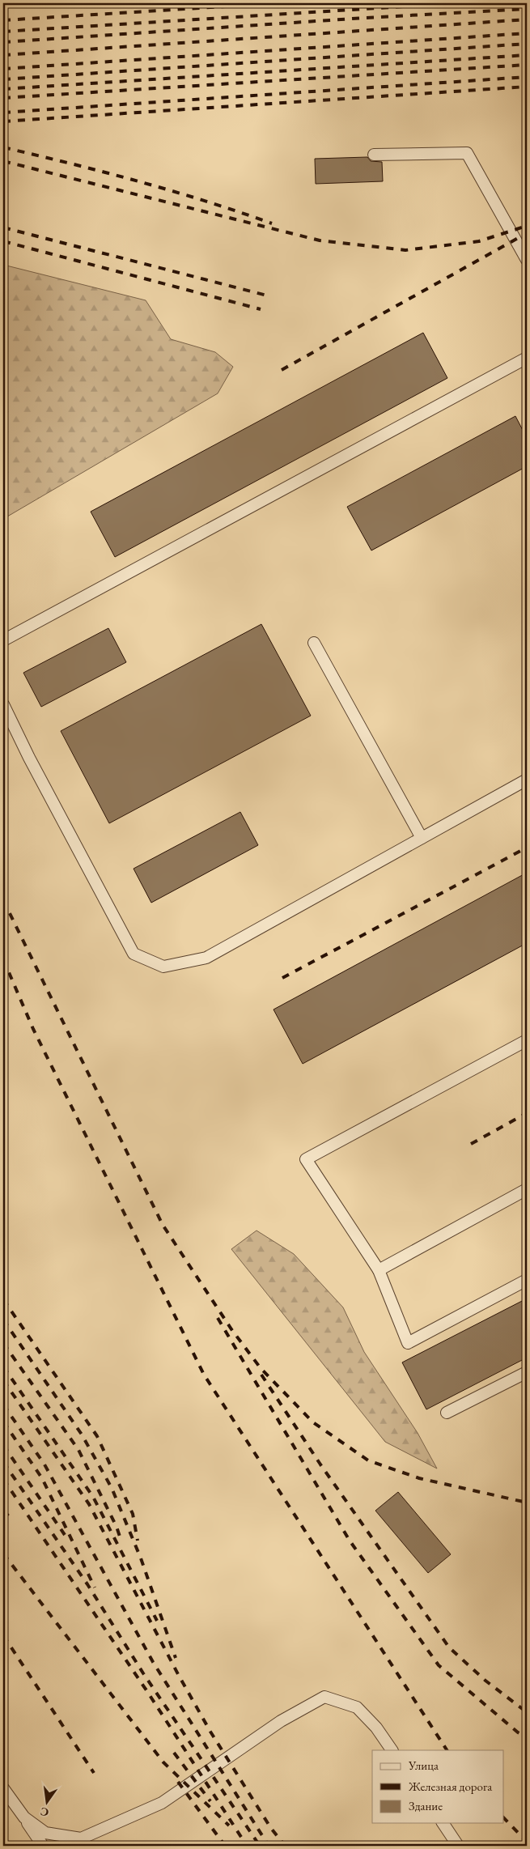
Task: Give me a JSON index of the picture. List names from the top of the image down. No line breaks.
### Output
{"legend":["Улица","Железная дорога","Здание"],"north":"bottom"}
